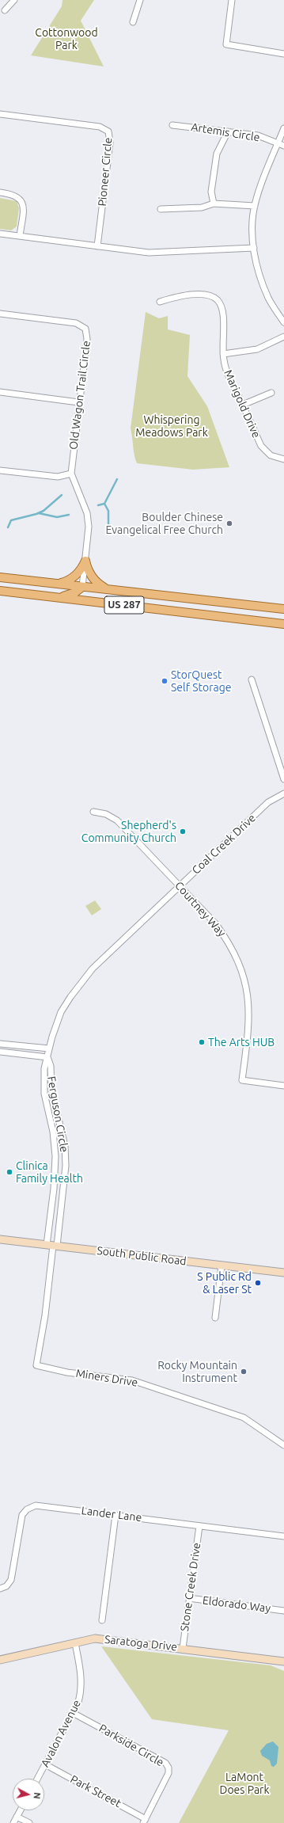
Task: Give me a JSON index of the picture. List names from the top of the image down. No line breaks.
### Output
{"streets":{"main road":["US 287"],"street":["Artemis Circle","Pioneer Circle","Old Wagon Trail Circle","Marigold Drive","Coal Creek Drive","Courtney Way","Ferguson Circle","South Public Road","Miners Drive","Lander Lane","Stone Creek Drive","Eldorado Way","Saratoga Drive","Avalon Avenue","Parkside Circle","Park Street"]},"crossings":[["Old Wagon Trail Circle","US 287"],["Coal Creek Drive","Courtney Way"],["Coal Creek Drive","Ferguson Circle"],["Ferguson Circle","South Public Road"],["Ferguson Circle","Miners Drive"],["South Public Road","Miners Drive"],["Lander Lane","Stone Creek Drive"],["Stone Creek Drive","Eldorado Way"],["Stone Creek Drive","Saratoga Drive"],["Saratoga Drive","Avalon Avenue"],["Avalon Avenue","Parkside Circle"],["Avalon Avenue","Park Street"],["Parkside Circle","Park Street"]],"parks":["Cottonwood Park","Whispering Meadows Park","LaMont Does Park"],"places":["Boulder Chinese Evangelical Free Church","StorQuest Self Storage","Shepherd's Community Church","The Arts HUB","Clinica Family Health","S Public Rd & Laser St","Rocky Mountain Instrument"],"north":"right"}
